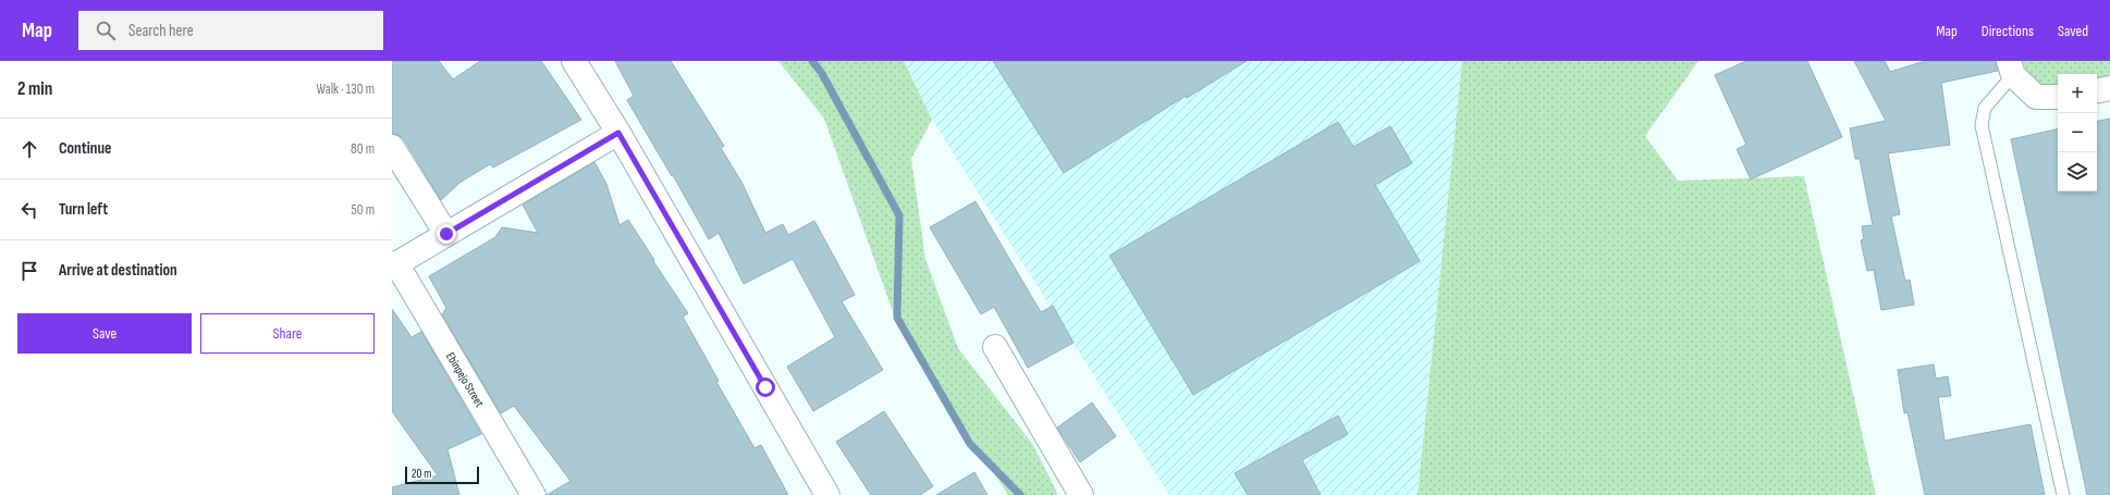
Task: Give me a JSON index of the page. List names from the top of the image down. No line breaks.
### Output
{"streets":{"street":["Ebinpejo Street"]},"scale_bar":"20 m","page":{"header":"Map","search":"Search here","nav":["Map","Directions","Saved"],"heading":["2 min","Walk · 130 m"],"map_buttons":["+","−"],"list":[["Continue","80 m"],["Turn left","50 m"],"Arrive at destination"],"buttons":["Save","Share"],"scale":"20 m"}}
